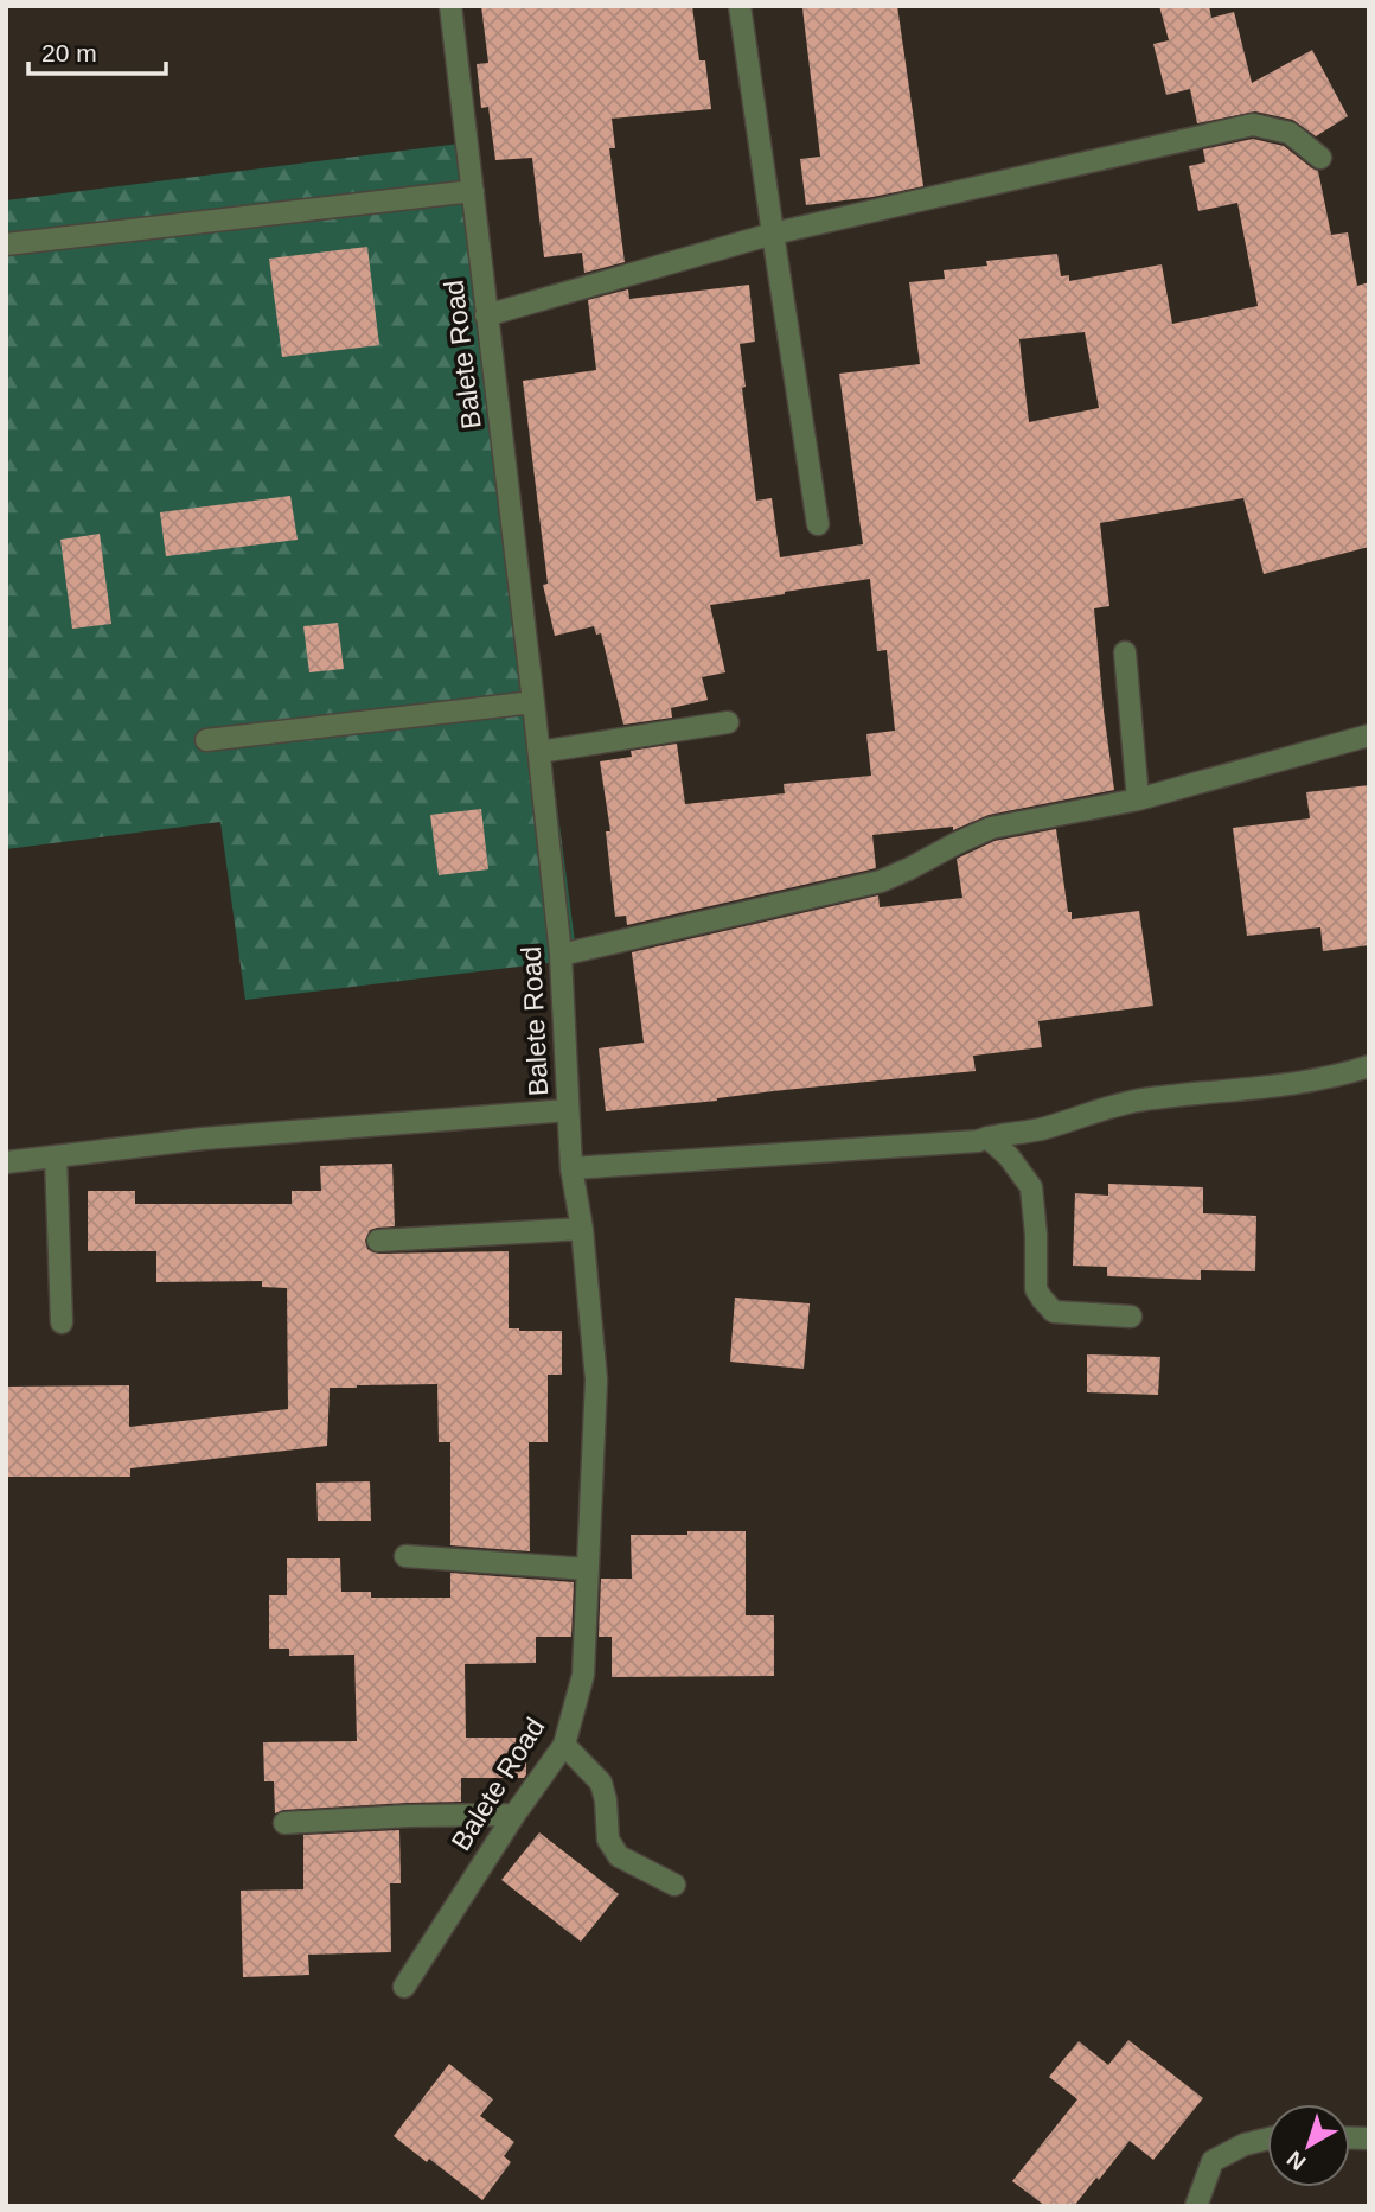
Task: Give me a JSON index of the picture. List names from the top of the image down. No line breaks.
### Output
{"streets":{"street":["Balete Road"]},"scale_bar":"20 m","north":"bottom left"}
